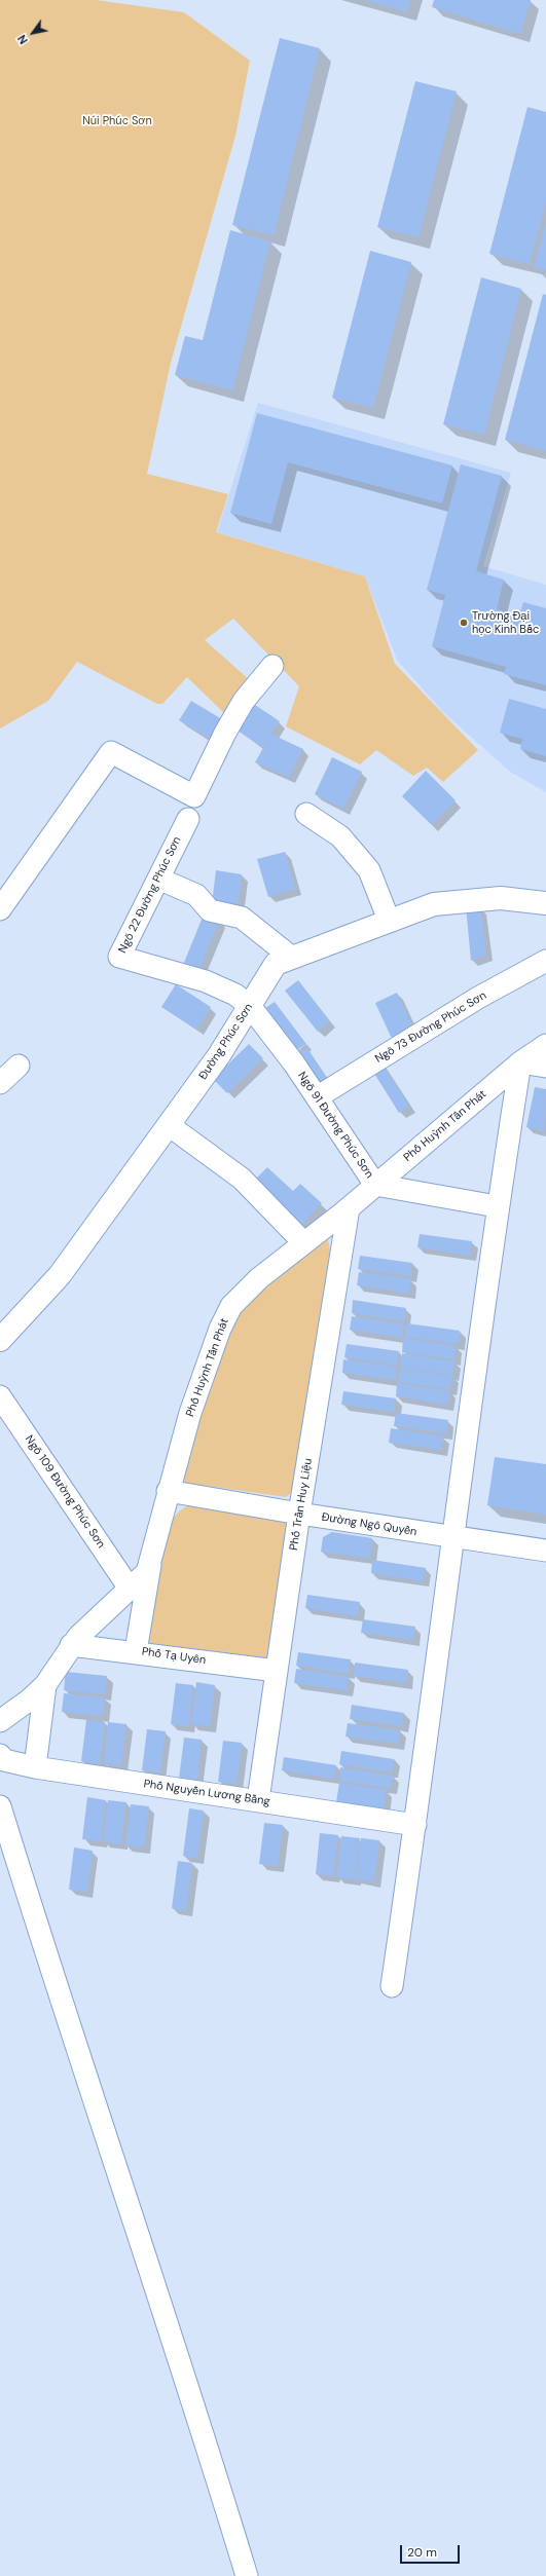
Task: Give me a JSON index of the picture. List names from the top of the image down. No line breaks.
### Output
{"streets":{"street":["Ngõ 22 Đường Phúc Sơn","Ngõ 73 Đường Phúc Sơn","Đường Phúc Sơn","Ngõ 91 Đường Phúc Sơn","Phố Huỳnh Tấn Phát","Ngõ 109 Đường Phúc Sơn","Phố Trần Huy Liệu","Đường Ngô Quyền","Phố Tạ Uyên","Phố Nguyễn Lương Bằng"]},"crossings":[["Ngõ 22 Đường Phúc Sơn","Đường Phúc Sơn"],["Ngõ 22 Đường Phúc Sơn","Ngõ 91 Đường Phúc Sơn"],["Ngõ 73 Đường Phúc Sơn","Ngõ 91 Đường Phúc Sơn"],["Đường Phúc Sơn","Ngõ 91 Đường Phúc Sơn"],["Ngõ 91 Đường Phúc Sơn","Phố Huỳnh Tấn Phát"],["Phố Huỳnh Tấn Phát","Ngõ 109 Đường Phúc Sơn"],["Phố Huỳnh Tấn Phát","Phố Trần Huy Liệu"],["Phố Huỳnh Tấn Phát","Đường Ngô Quyền"],["Phố Huỳnh Tấn Phát","Phố Tạ Uyên"],["Phố Trần Huy Liệu","Đường Ngô Quyền"],["Phố Trần Huy Liệu","Phố Tạ Uyên"],["Phố Trần Huy Liệu","Phố Nguyễn Lương Bằng"]],"parks":["Núi Phúc Sơn"],"places":["Trường Đại học Kinh Bắc"],"scale_bar":"20 m","north":"bottom left"}
